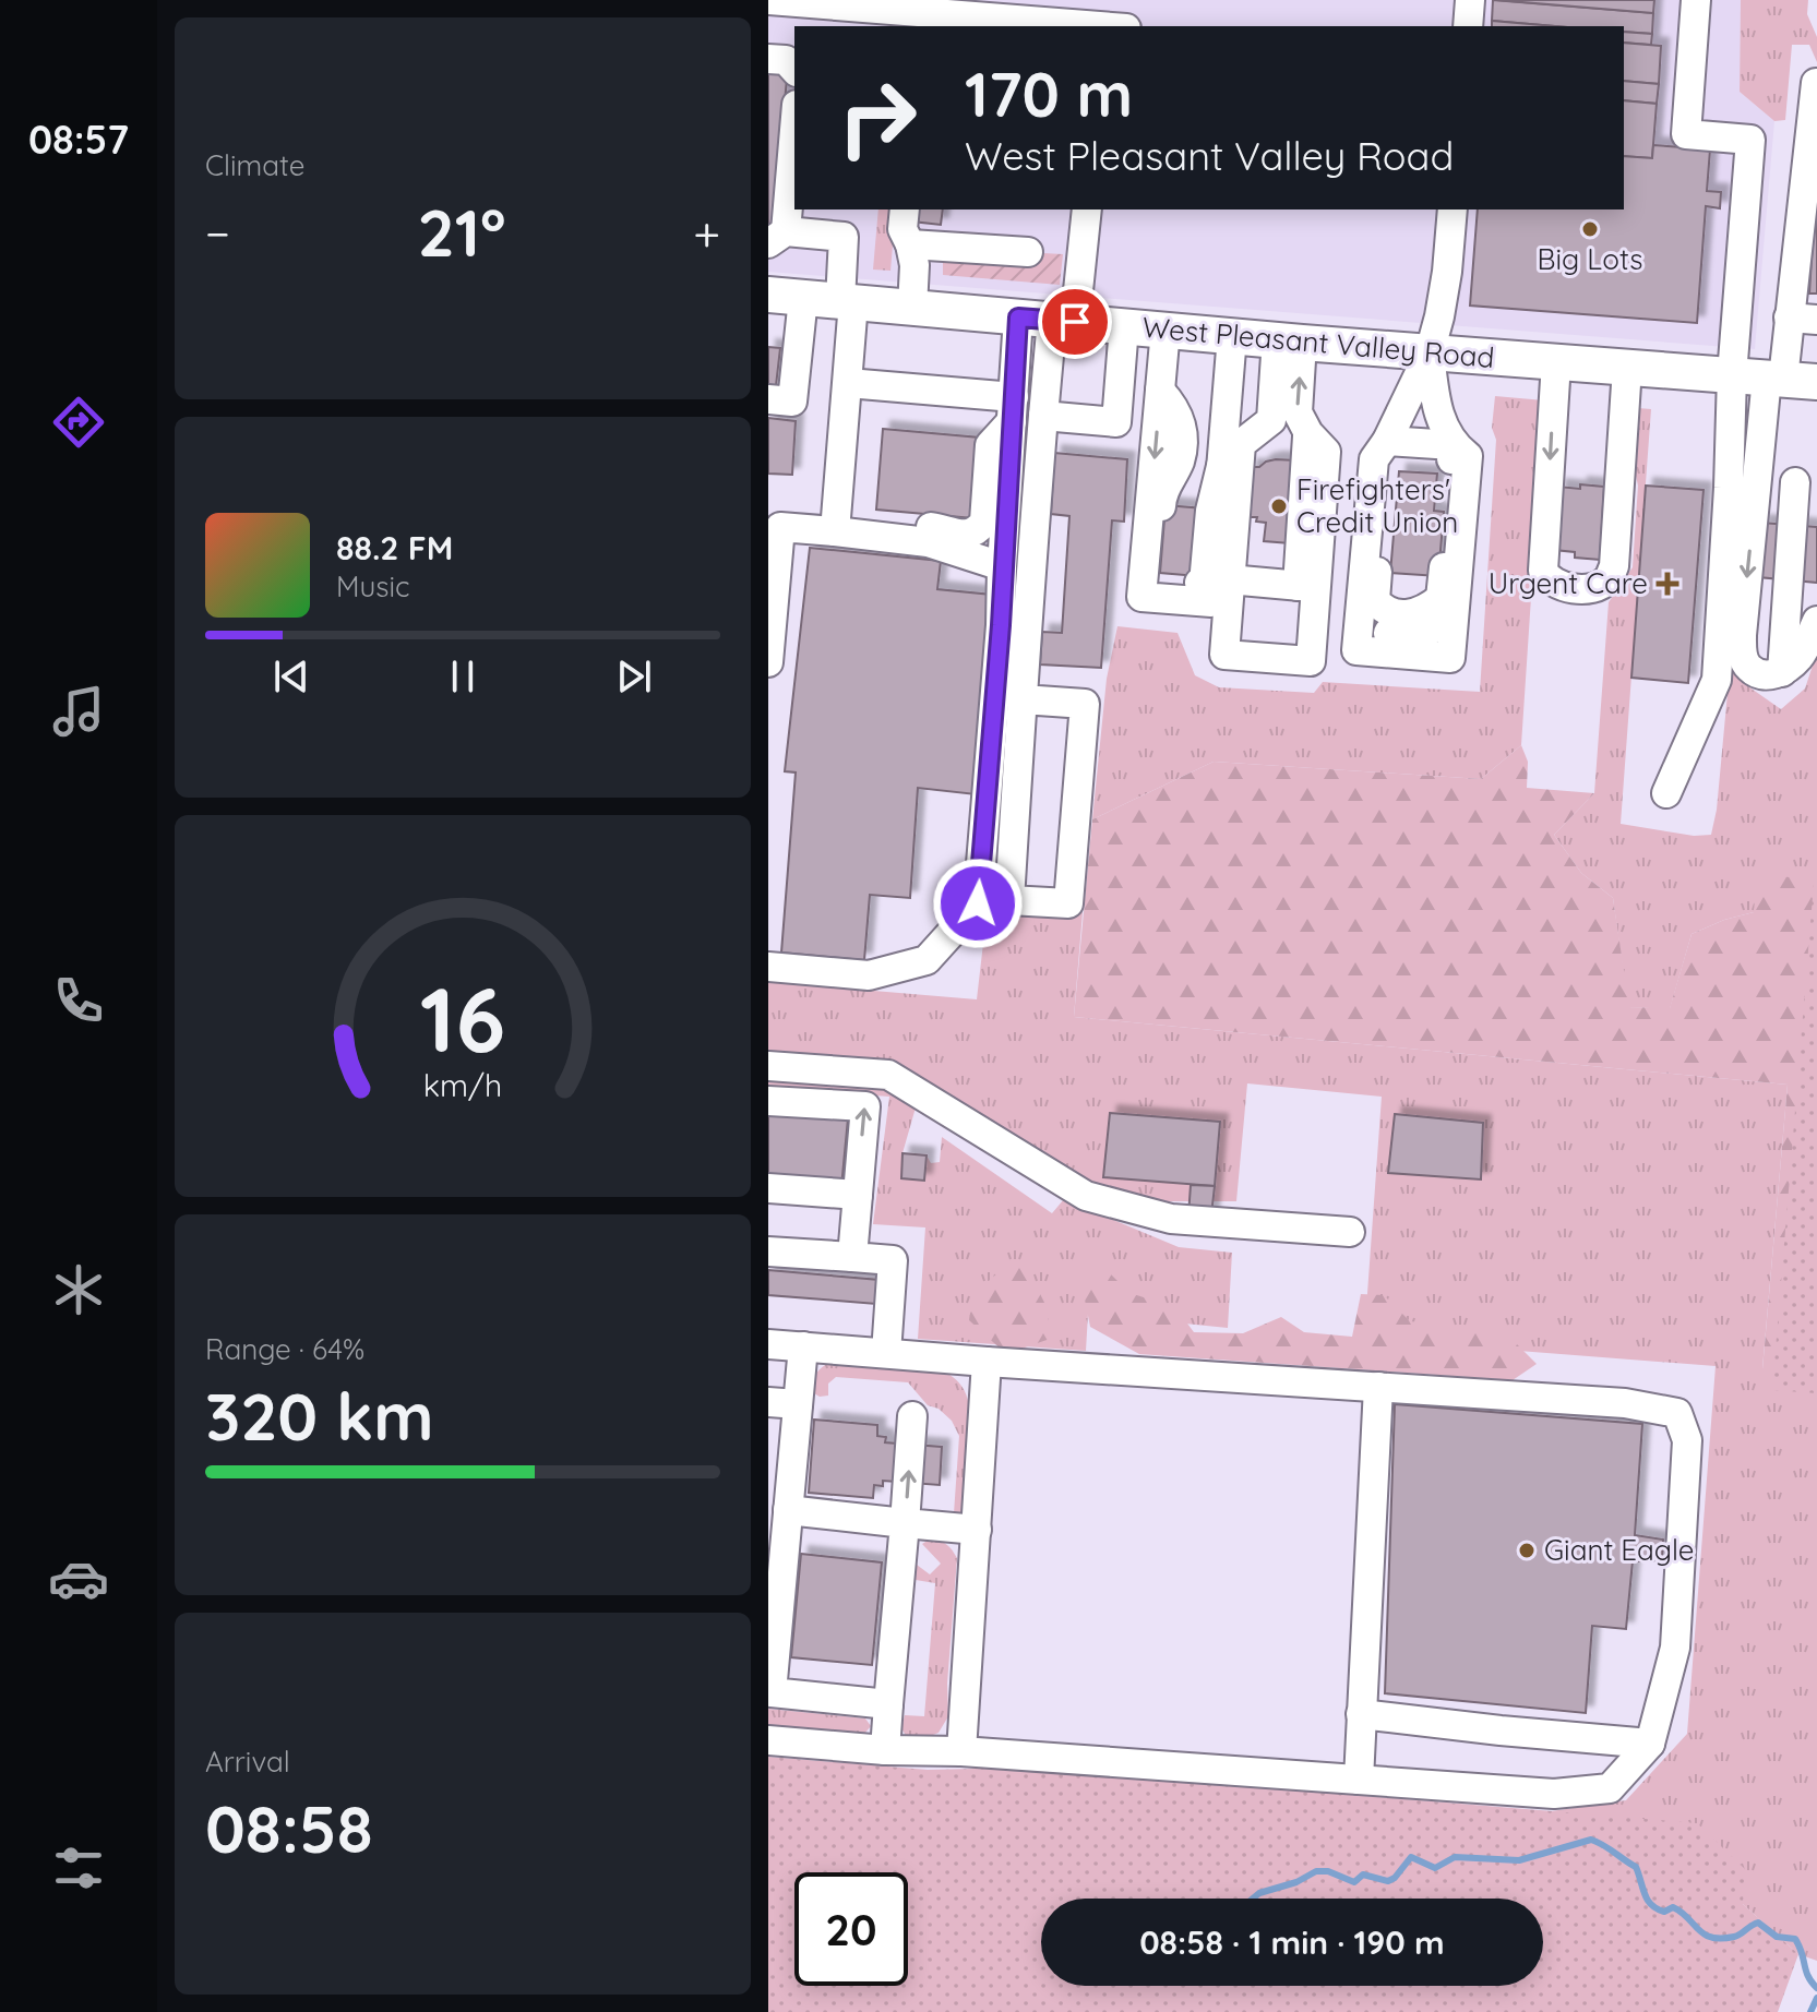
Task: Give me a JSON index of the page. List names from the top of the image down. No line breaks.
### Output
{"streets":{"main road":["West Pleasant Valley Road"]},"places":{"other":["Big Lots","Firefighters' Credit Union","Giant Eagle"],"health":["Urgent Care"]},"page":{"tabs":"08:57","tile":["Climate",["Range · 64%","320 km"],["Arrival","08:58"]],"turn":["170 m","West Pleasant Valley Road"],"heat":["−","21°","+"],"song":["88.2 FM","Music"],"limit":"20","trip":"08:58 · 1 min · 190 m","gauge":["16","km/h"]}}
